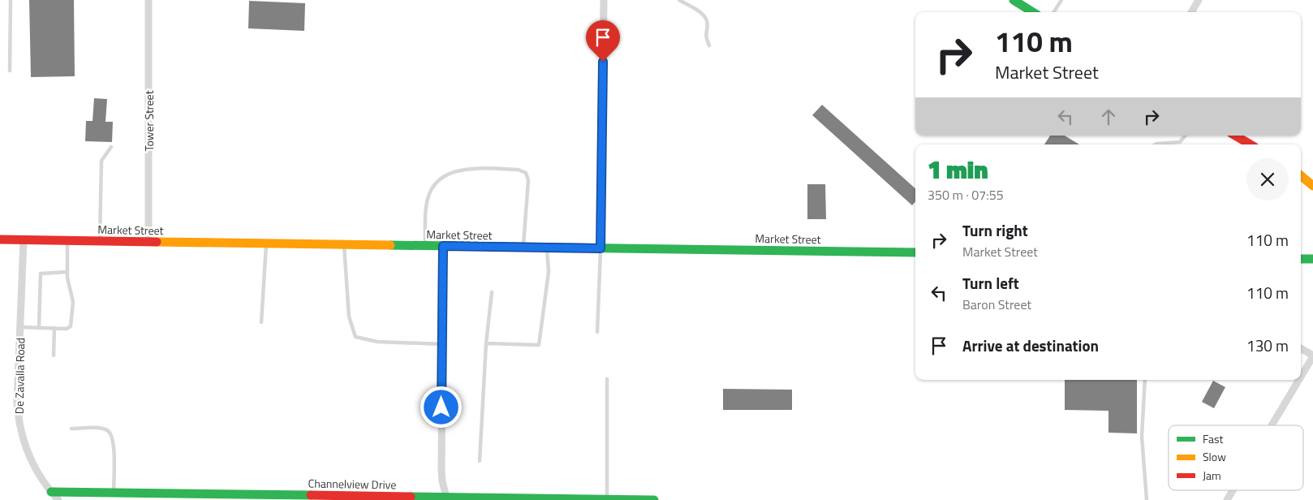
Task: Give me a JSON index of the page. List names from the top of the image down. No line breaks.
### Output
{"streets":{"street":["Tower Street","Market Street","De Zavalla Road","Channelview Drive"]},"crossings":[["Tower Street","Market Street"],["Market Street","De Zavalla Road"],["De Zavalla Road","Channelview Drive"]],"legend":["Fast","Slow","Jam"],"page":{"turn":["110 m","Market Street"],"heading":["1 min","350 m · 07:55"],"list":[{"name":"Turn right","note":"Market Street","value":"110 m"},{"name":"Turn left","note":"Baron Street","value":"110 m"},{"name":"Arrive at destination","value":"130 m"}]}}
